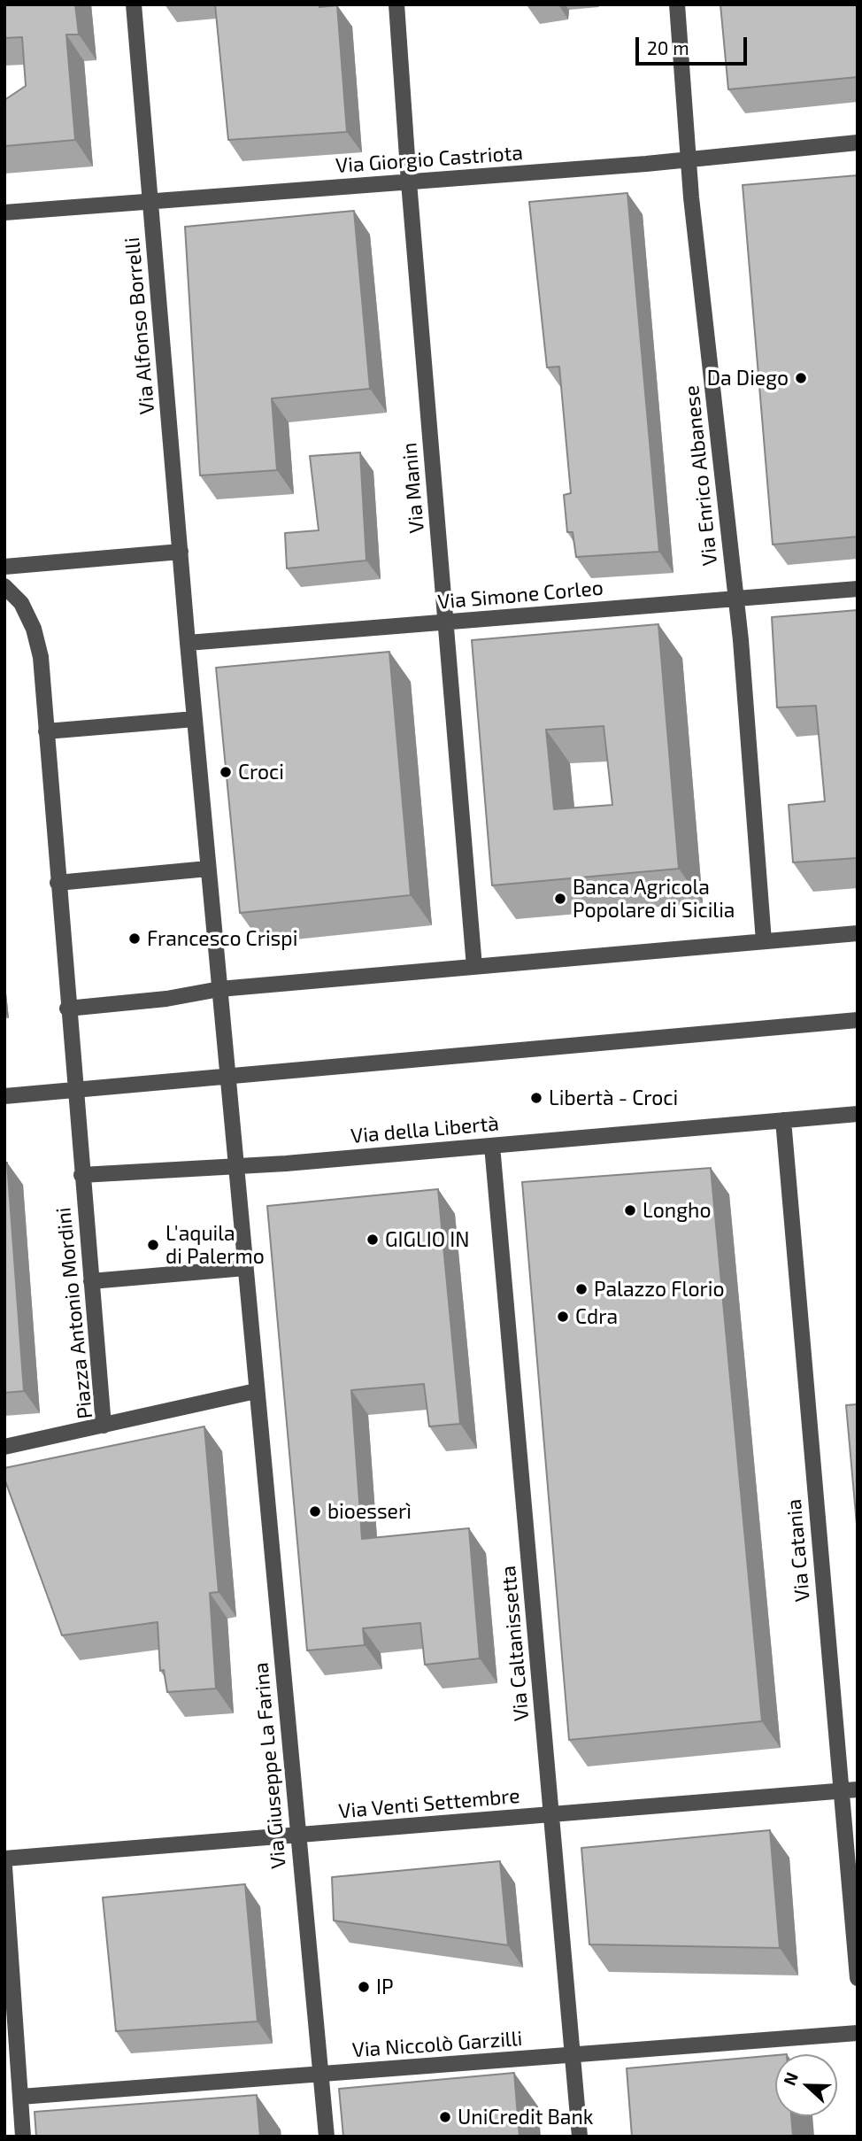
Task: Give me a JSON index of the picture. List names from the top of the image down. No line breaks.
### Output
{"streets":{"street":["Via Giorgio Castriota","Via Alfonso Borrelli","Via Enrico Albanese","Via Manin","Via Simone Corleo","Via della Libertà","Piazza Antonio Mordini","Via Catania","Via Caltanissetta","Via Giuseppe La Farina","Via Venti Settembre","Via Niccolò Garzilli"]},"crossings":[["Via Giorgio Castriota","Via Alfonso Borrelli"],["Via Giorgio Castriota","Via Enrico Albanese"],["Via Giorgio Castriota","Via Manin"],["Via Alfonso Borrelli","Via Simone Corleo"],["Via Enrico Albanese","Via Simone Corleo"],["Via Manin","Via Simone Corleo"],["Via della Libertà","Piazza Antonio Mordini"],["Via della Libertà","Via Catania"],["Via della Libertà","Via Caltanissetta"],["Piazza Antonio Mordini","Via Giuseppe La Farina"],["Via Catania","Via Venti Settembre"],["Via Caltanissetta","Via Venti Settembre"],["Via Caltanissetta","Via Niccolò Garzilli"],["Via Giuseppe La Farina","Via Venti Settembre"],["Via Giuseppe La Farina","Via Niccolò Garzilli"]],"places":["Da Diego","Croci","Banca Agricola Popolare di Sicilia","Francesco Crispi","Libertà - Croci","Longho","GIGLIO IN","L'aquila di Palermo","Palazzo Florio","Cdra","bioesserì","IP","UniCredit Bank"],"scale_bar":"20 m","north":"left"}
